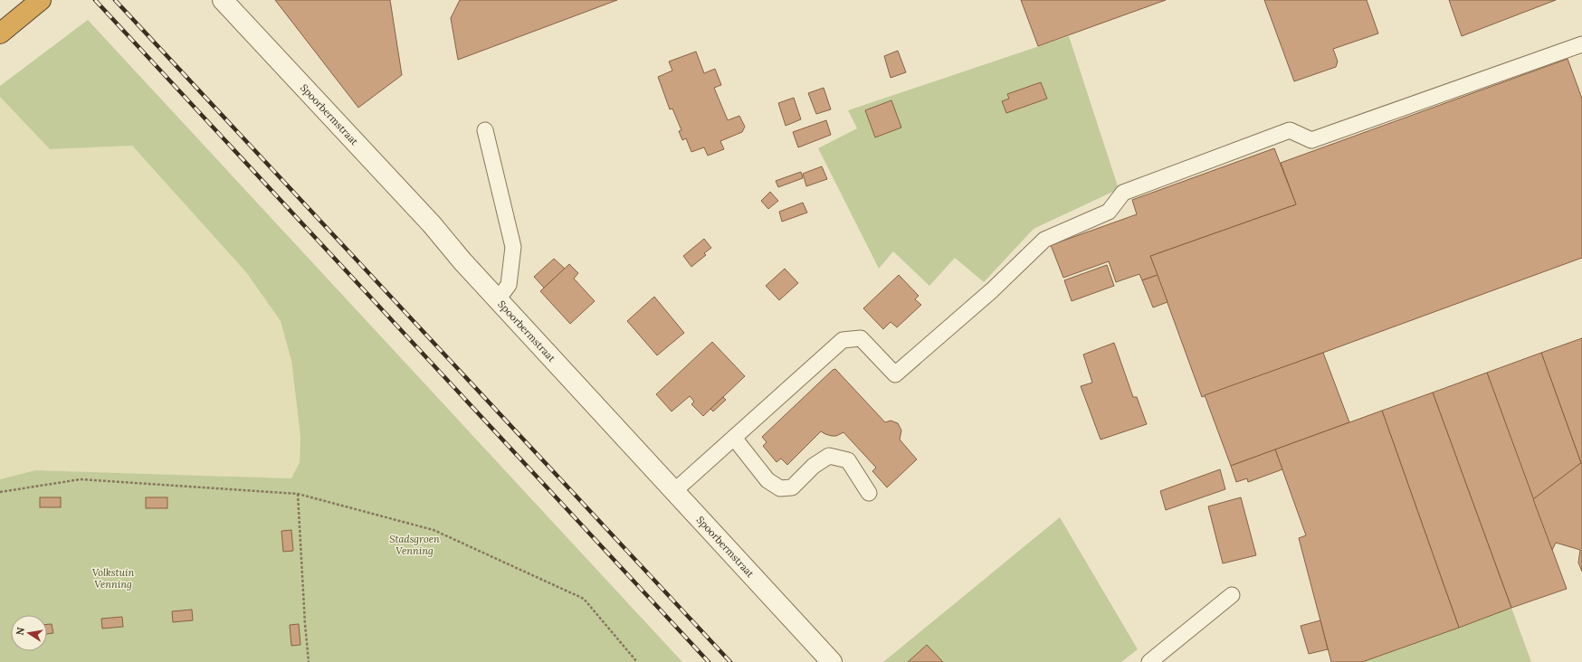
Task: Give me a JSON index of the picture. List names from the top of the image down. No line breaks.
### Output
{"streets":{"street":["Spoorbermstraat"]},"parks":["Stadsgroen Venning","Volkstuin Venning"],"north":"left"}
